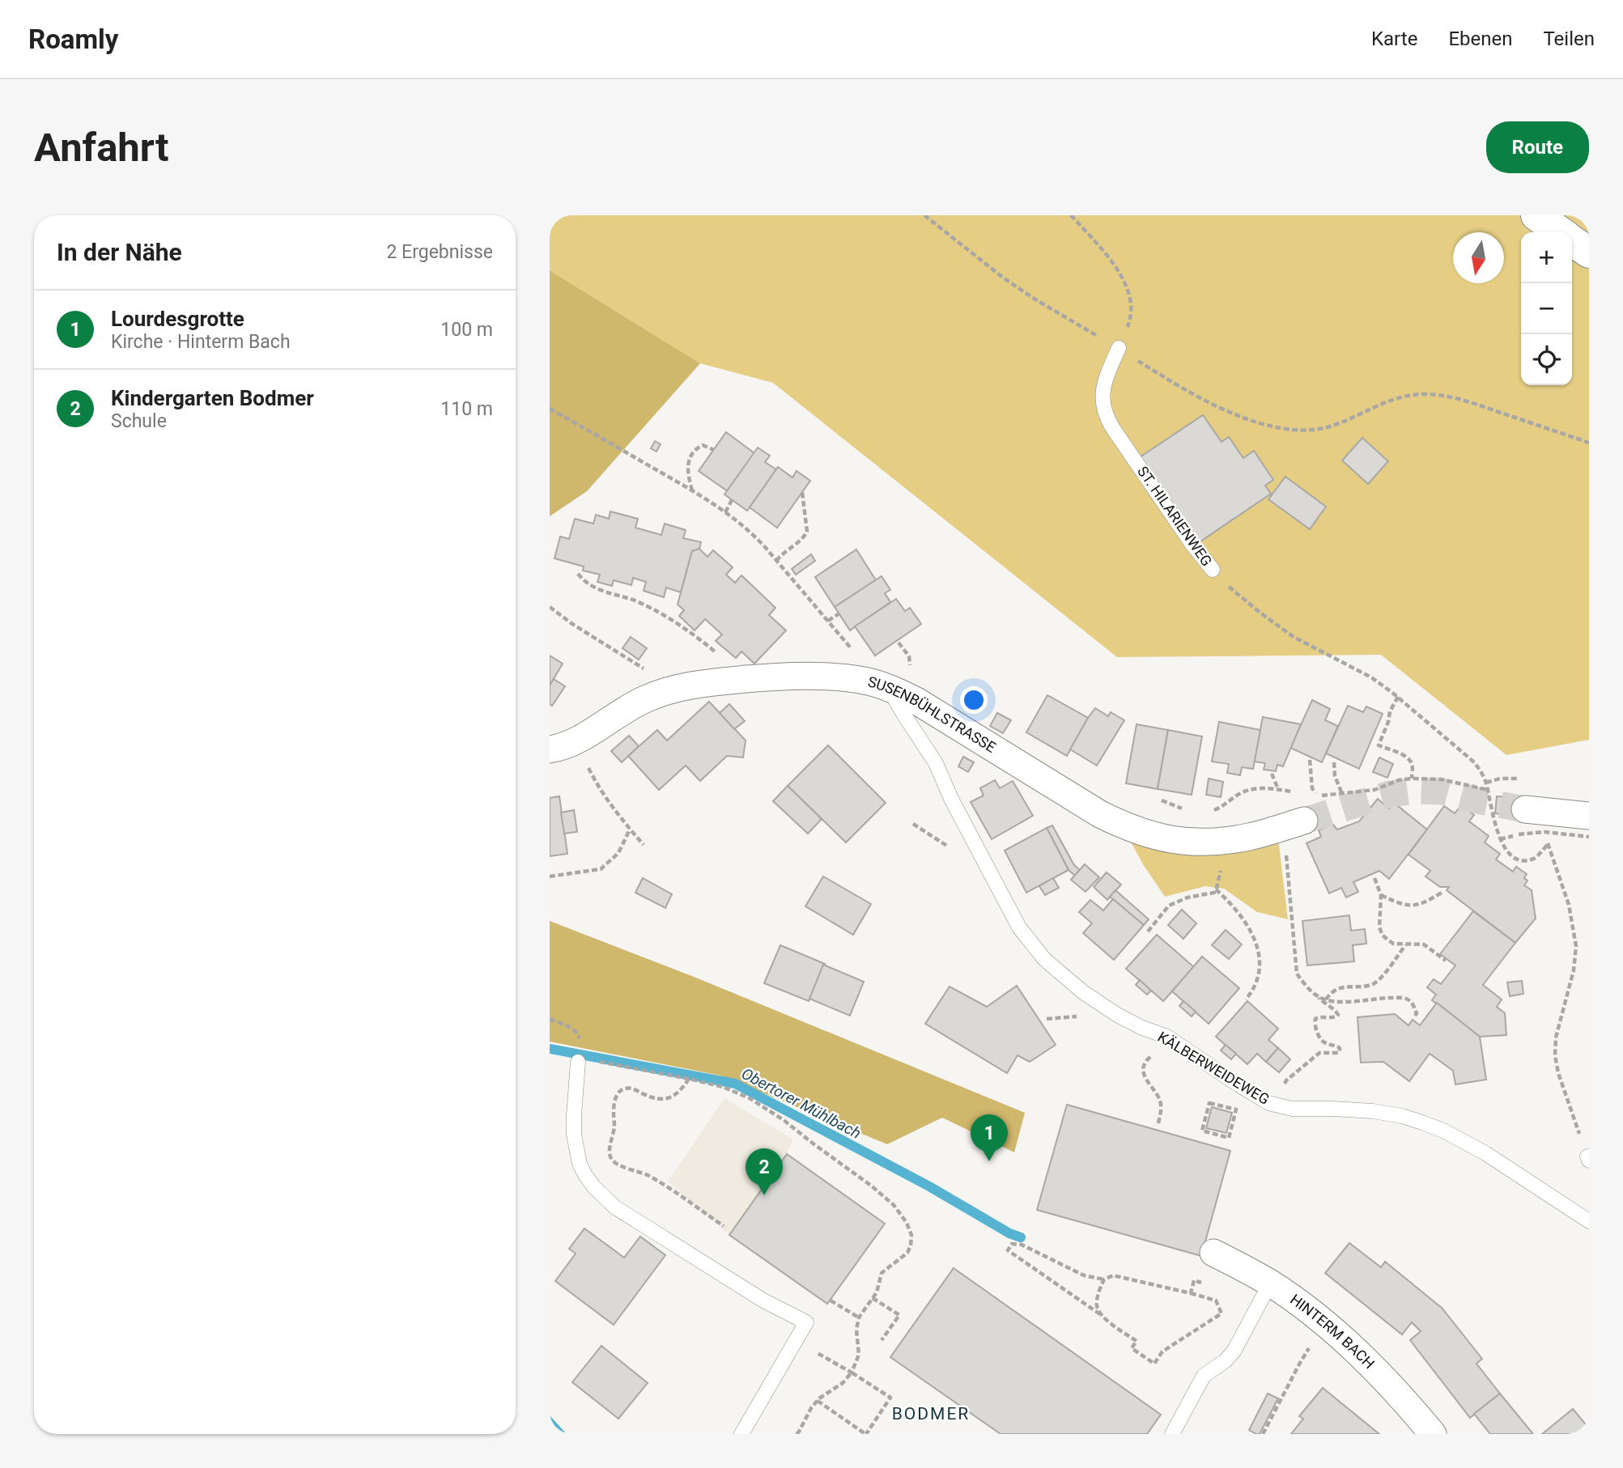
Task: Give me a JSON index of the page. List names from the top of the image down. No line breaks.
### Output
{"streets":{"street":["SUSENBÜHLSTRASSE","HINTERM BACH"],"lane":["ST. HILARIENWEG","KÄLBERWEIDEWEG"]},"crossings":[["SUSENBÜHLSTRASSE","KÄLBERWEIDEWEG"]],"districts":["BODMER"],"water":["Obertorer Mühlbach"],"north":"bottom","page":{"header":"Roamly","nav":["Karte","Ebenen","Teilen"],"buttons":"Route","title":"Anfahrt","heading":["In der Nähe","2 Ergebnisse"],"map_buttons":["+","−"],"list":[{"mark":"1","name":"Lourdesgrotte","note":"Kirche · Hinterm Bach","value":"100 m"},{"mark":"2","name":"Kindergarten Bodmer","note":"Schule","value":"110 m"}],"pins":["1","2"]}}
